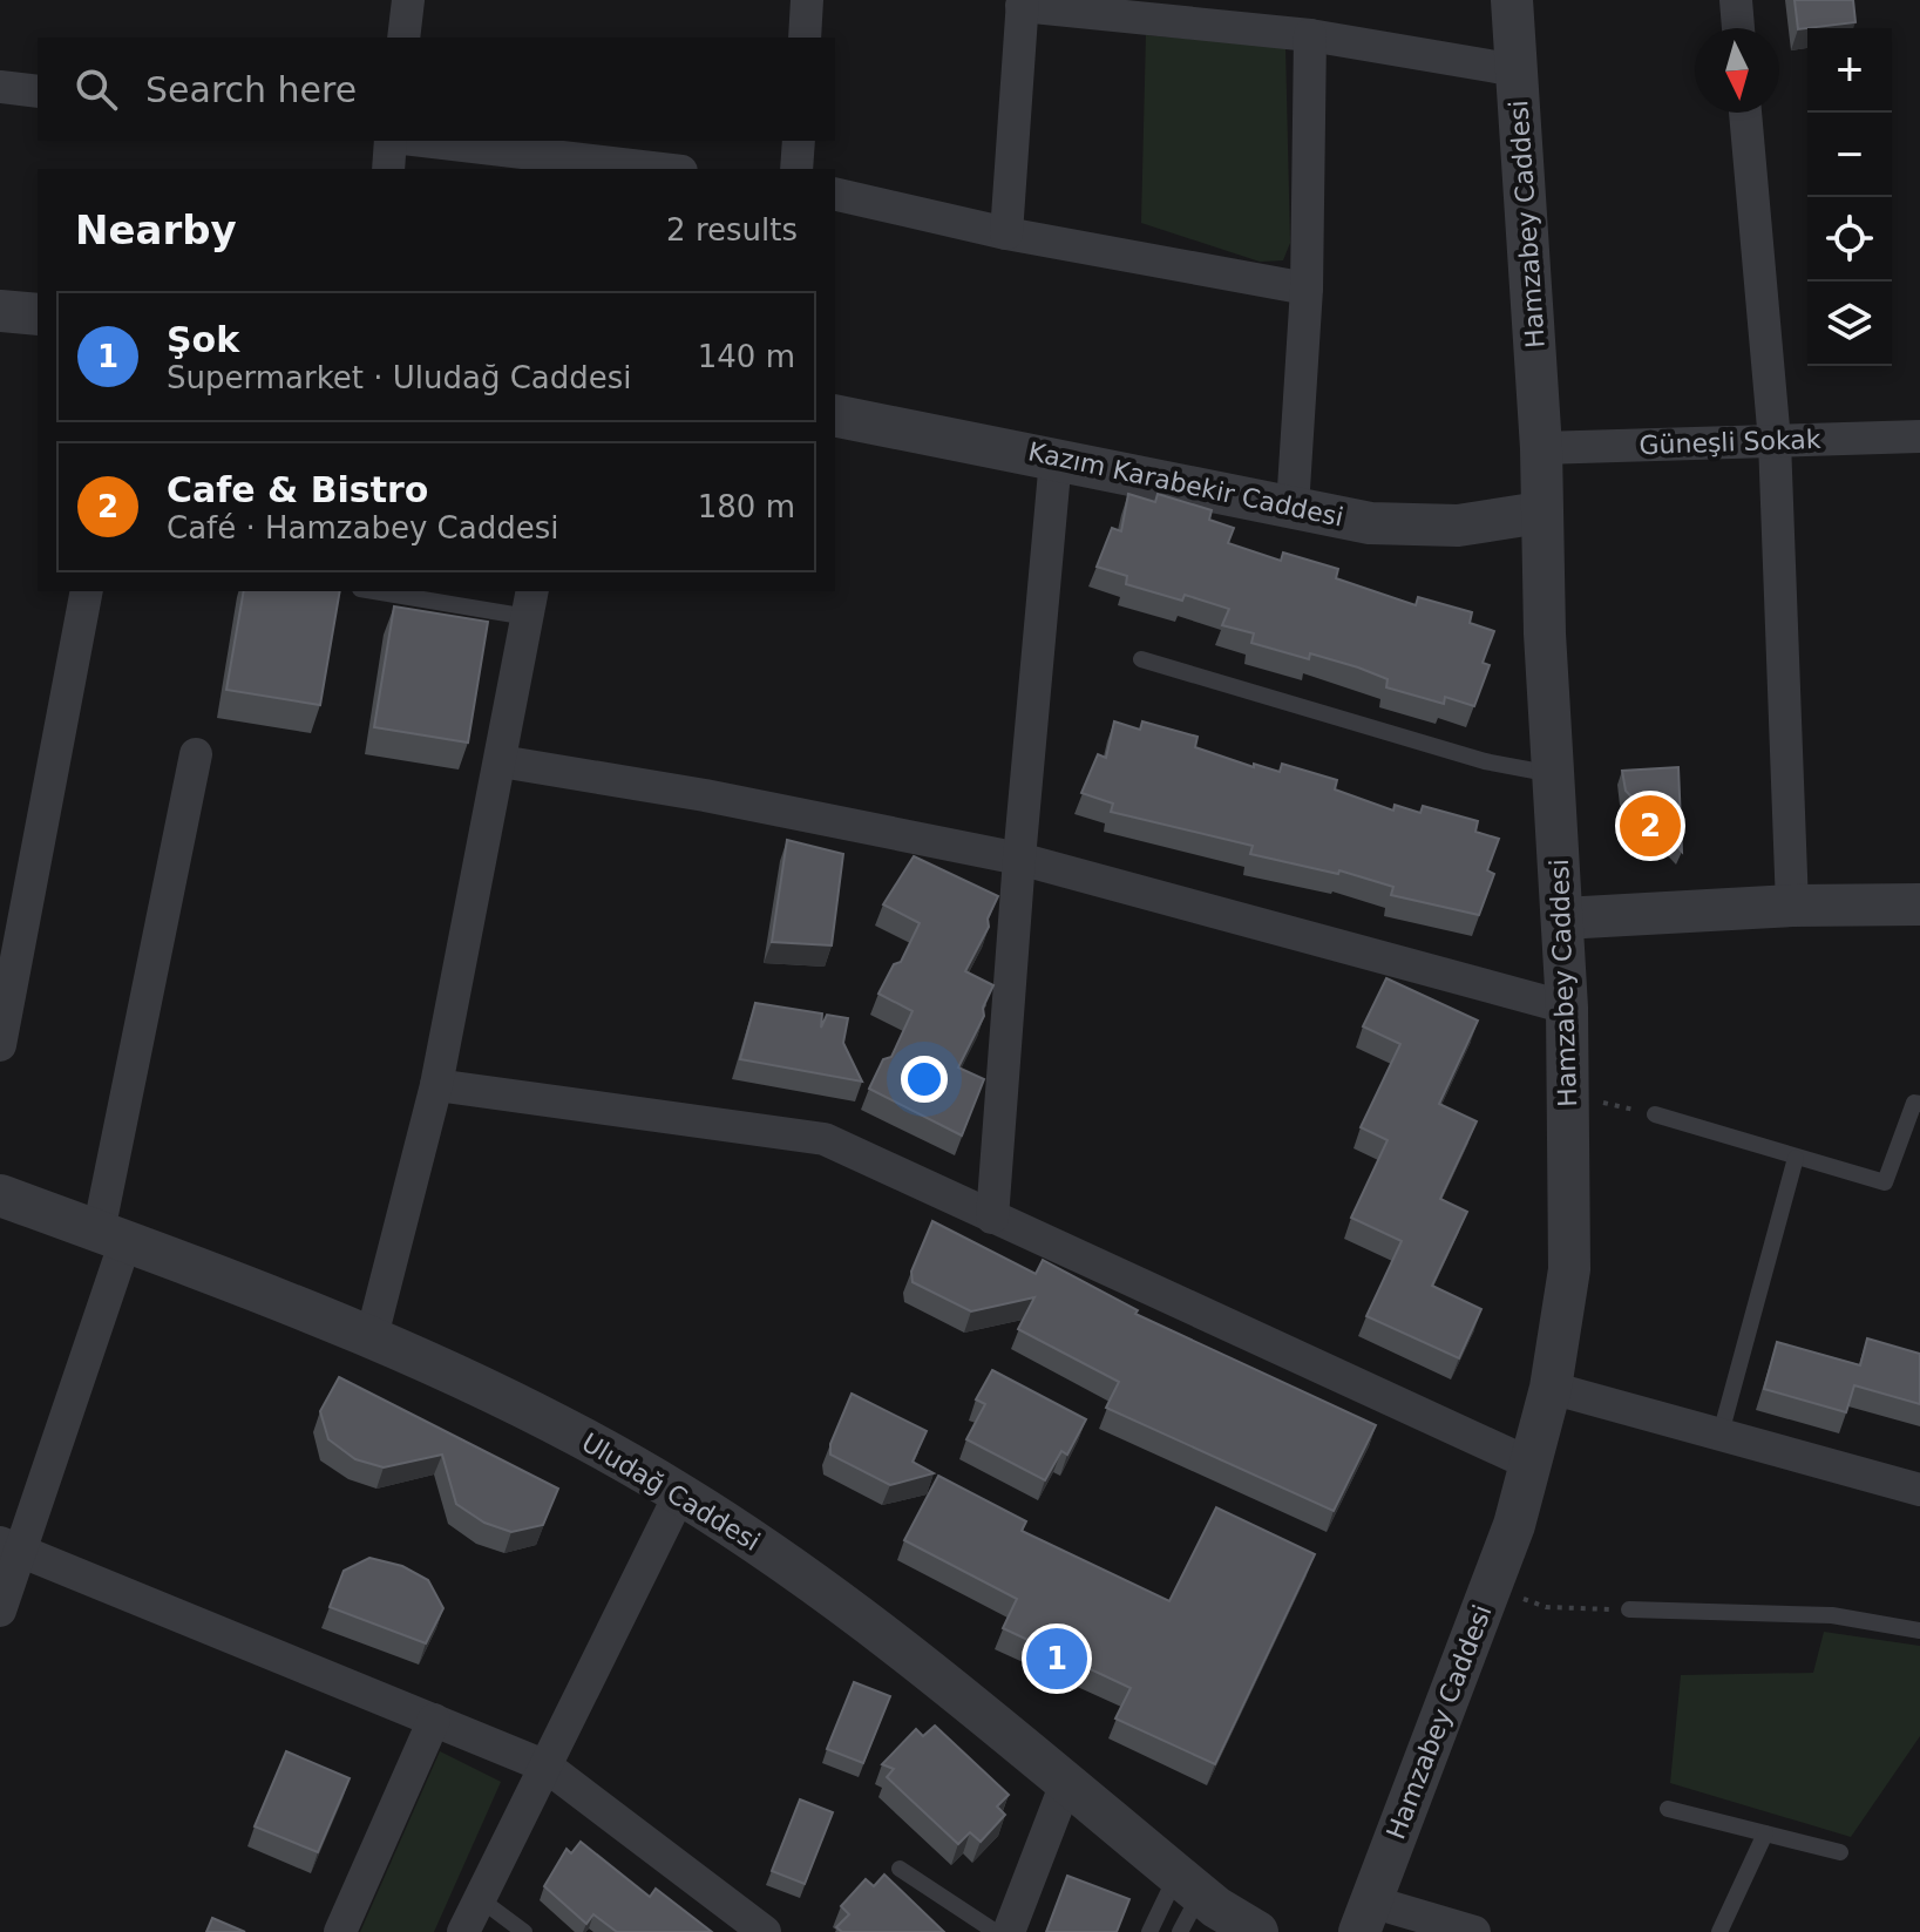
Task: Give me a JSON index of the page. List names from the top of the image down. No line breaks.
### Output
{"streets":{"street":["Hamzabey Caddesi","Güneşli Sokak","Kazım Karabekir Caddesi","Uludağ Caddesi"]},"crossings":[["Hamzabey Caddesi","Güneşli Sokak"],["Hamzabey Caddesi","Kazım Karabekir Caddesi"]],"north":"bottom","page":{"map_buttons":["+","−"],"search":"Search here","heading":["Nearby","2 results"],"list":[{"mark":"1","name":"Şok","note":"Supermarket · Uludağ Caddesi","value":"140 m"},{"mark":"2","name":"Cafe & Bistro","note":"Café · Hamzabey Caddesi","value":"180 m"}],"pins":["2","1"]}}
